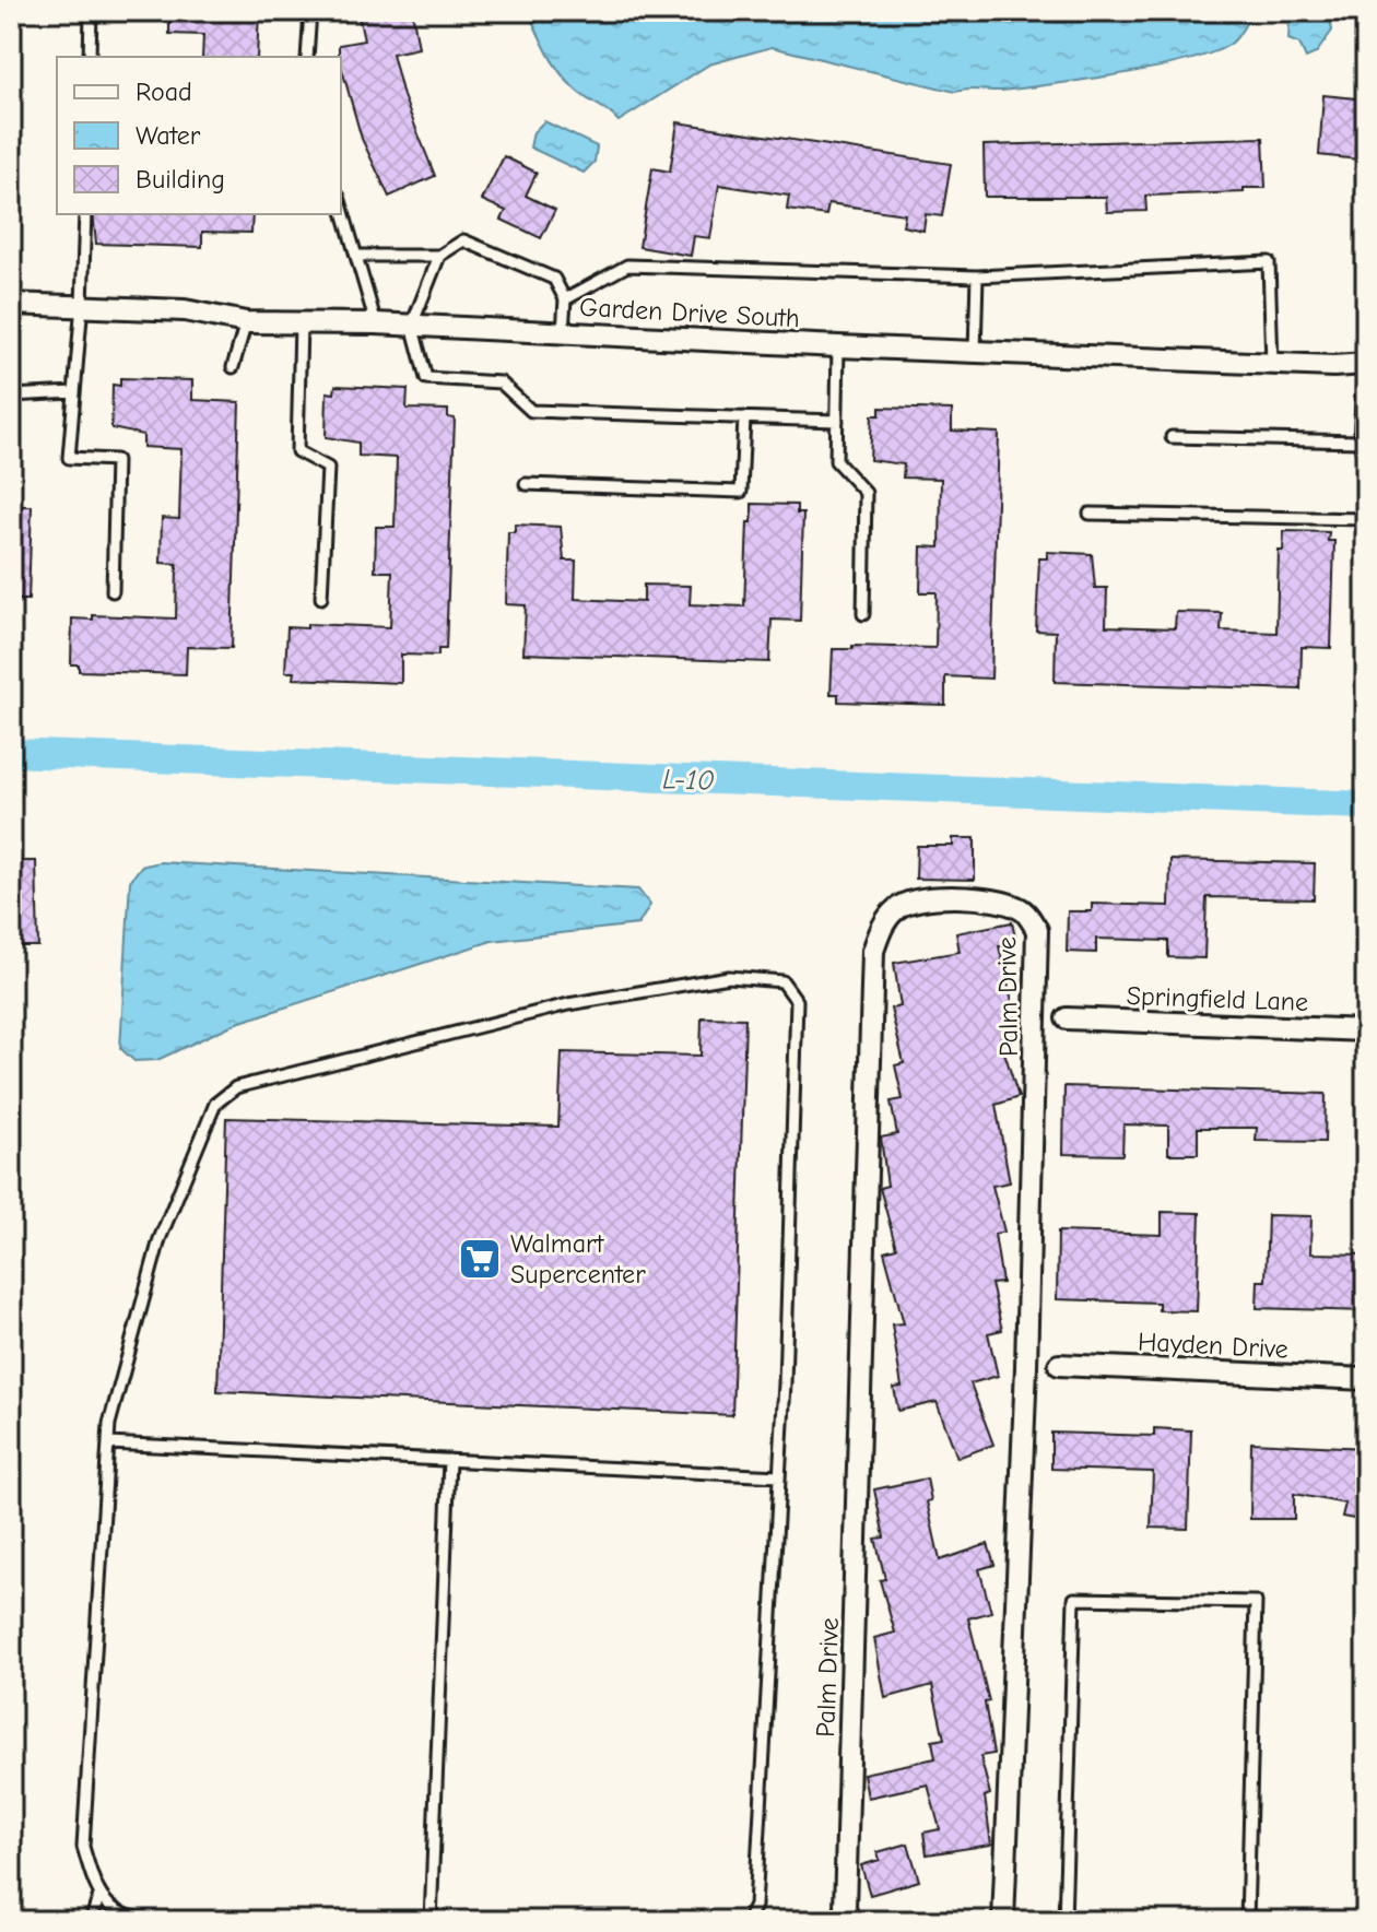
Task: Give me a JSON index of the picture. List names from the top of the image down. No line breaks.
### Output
{"streets":{"street":["Garden Drive South","Palm Drive","Springfield Lane","Hayden Drive"]},"water":["L-10"],"places":{"supermarket":["Walmart Supercenter"]},"legend":["Road","Water","Building"]}
